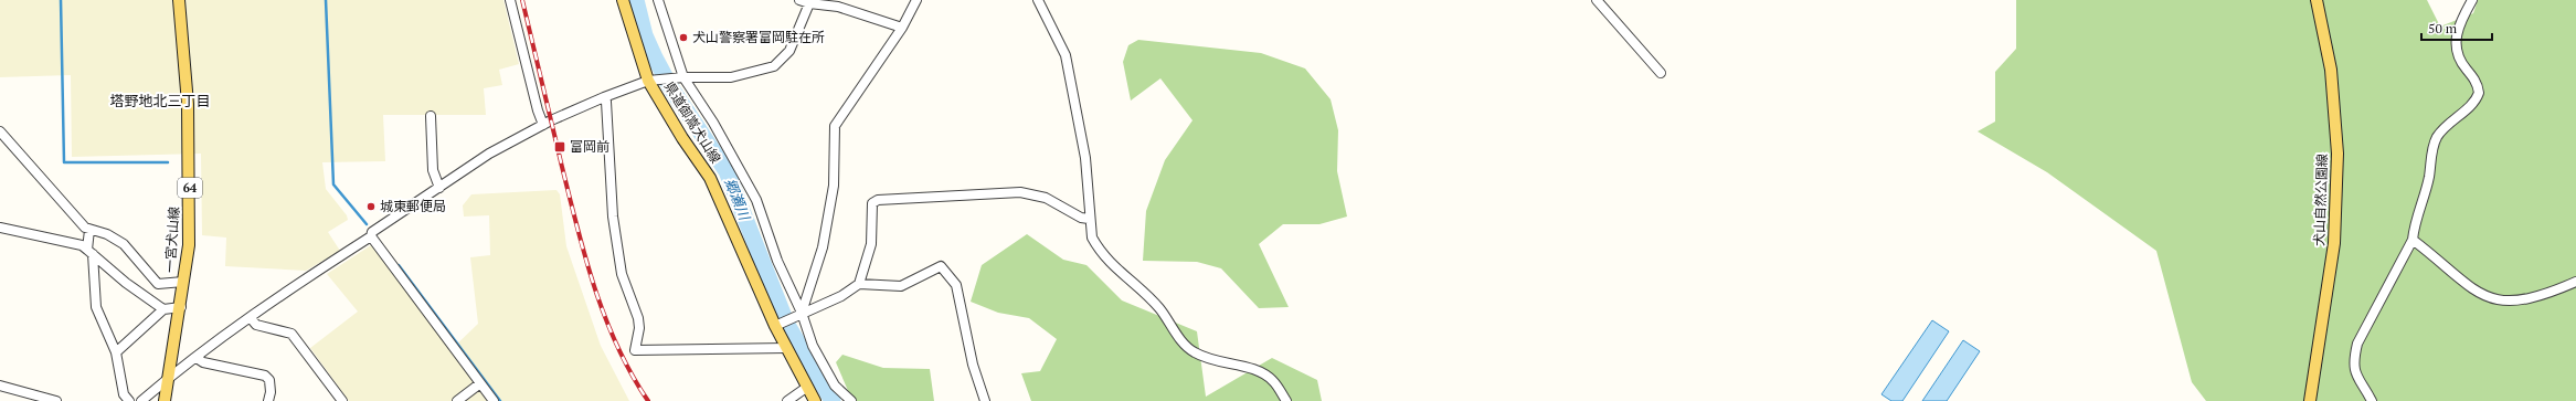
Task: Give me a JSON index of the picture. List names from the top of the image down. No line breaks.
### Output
{"streets":{"main road":["県道御嵩犬山線","64","犬山自然公園線","一宮犬山線"]},"districts":["塔野地北三丁目"],"water":["郷瀬川"],"places":{"other":["犬山警察署富岡駐在所","城東郵便局"],"transit":["富岡前"]},"scale_bar":"50 m"}
